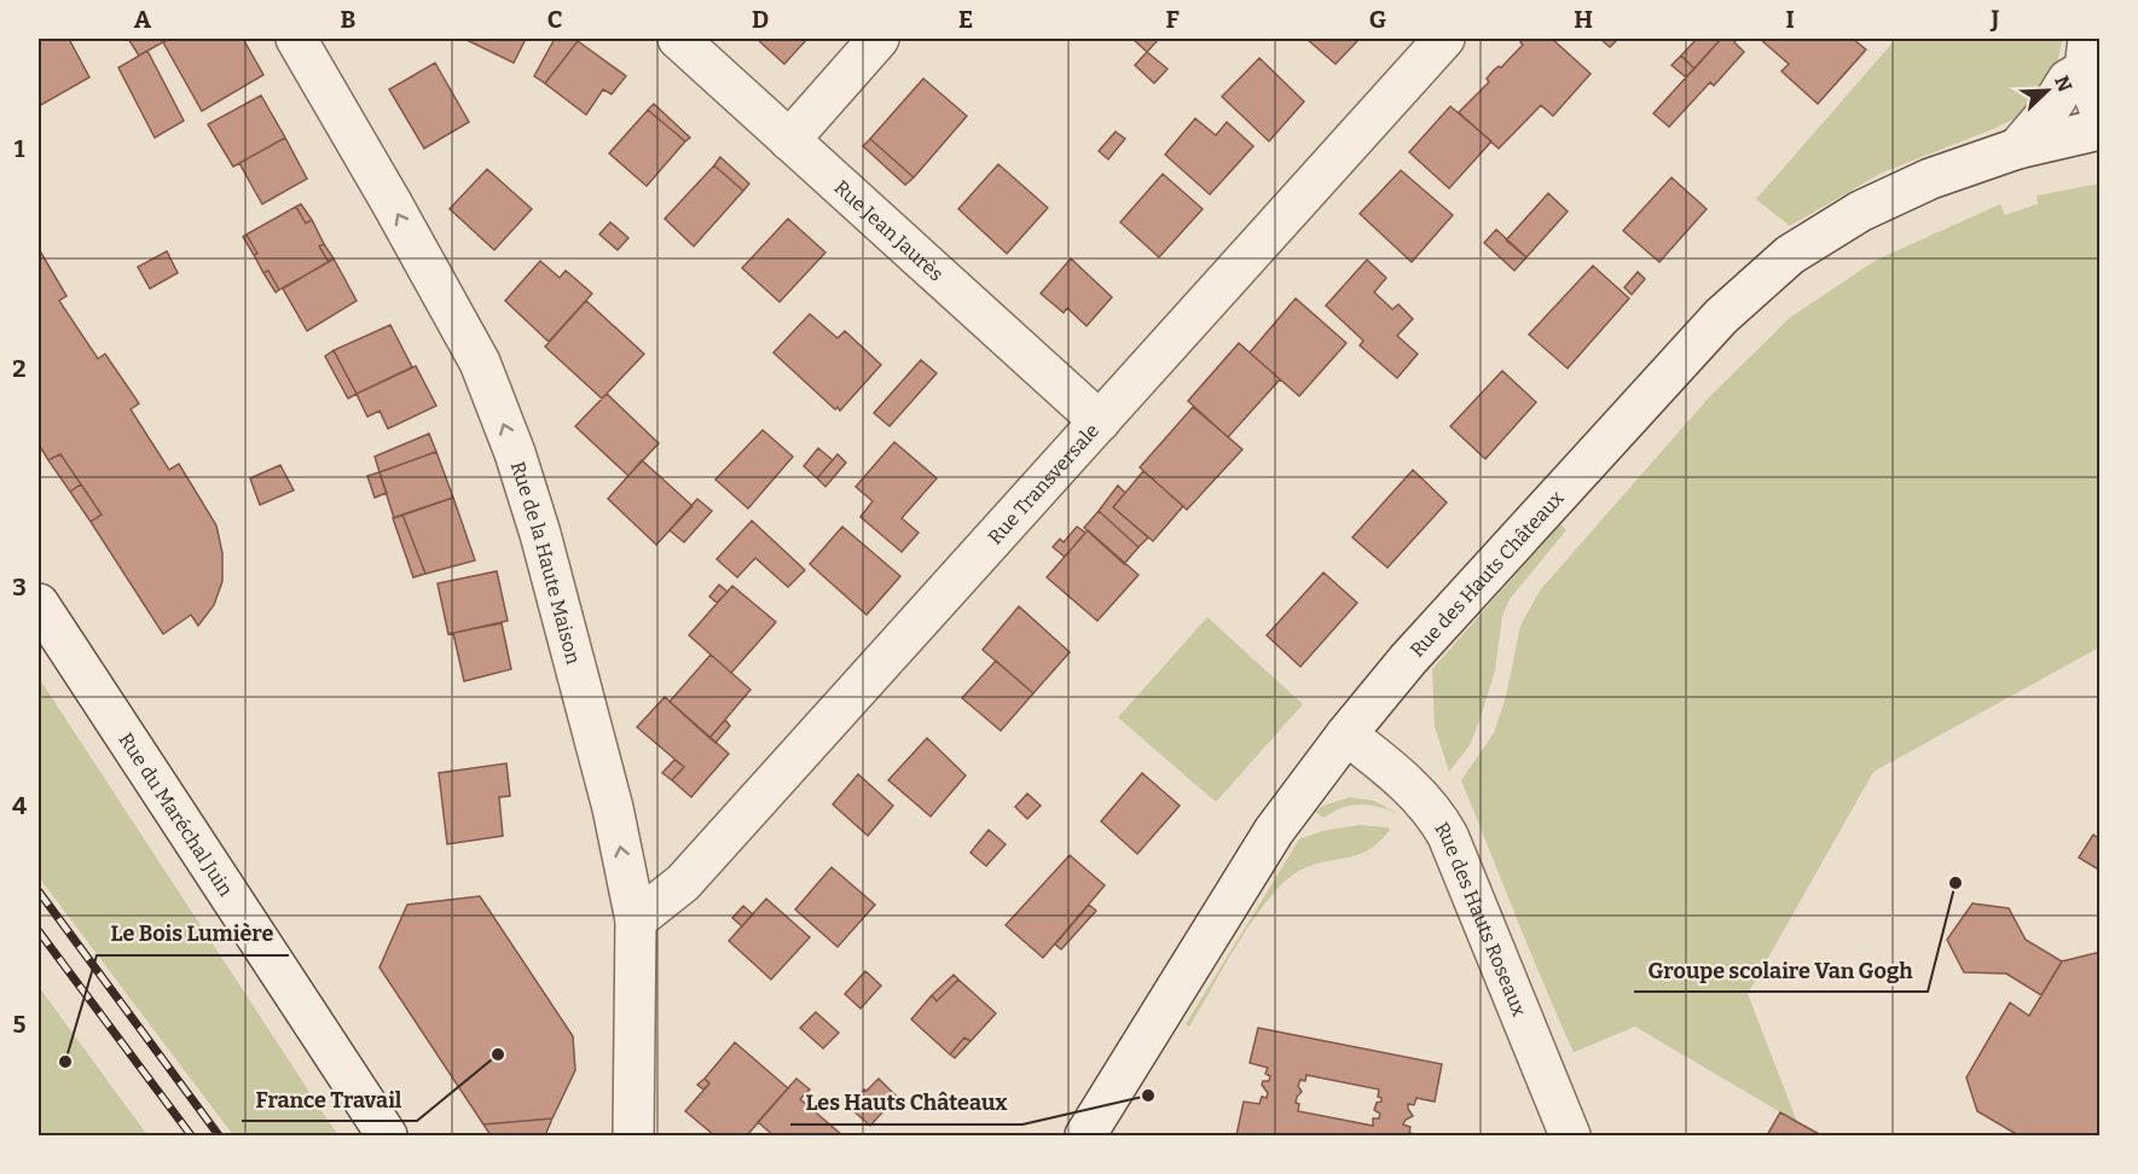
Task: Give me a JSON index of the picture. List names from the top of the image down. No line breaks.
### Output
{"streets":{"street":["Rue Jean Jaurès","Rue Transversale","Rue de la Haute Maison","Rue des Hauts Châteaux","Rue du Maréchal Juin","Rue des Hauts Roseaux"]},"crossings":[["Rue Jean Jaurès","Rue Transversale"],["Rue Transversale","Rue de la Haute Maison"],["Rue des Hauts Châteaux","Rue des Hauts Roseaux"]],"one_way":["Rue de la Haute Maison"],"places":["Groupe scolaire Van Gogh","France Travail","Le Bois Lumière","Les Hauts Châteaux"],"north":"top right","grid":{"columns":["A","B","C","D","E","F","G","H","I","J"],"rows":["1","2","3","4","5"]}}
